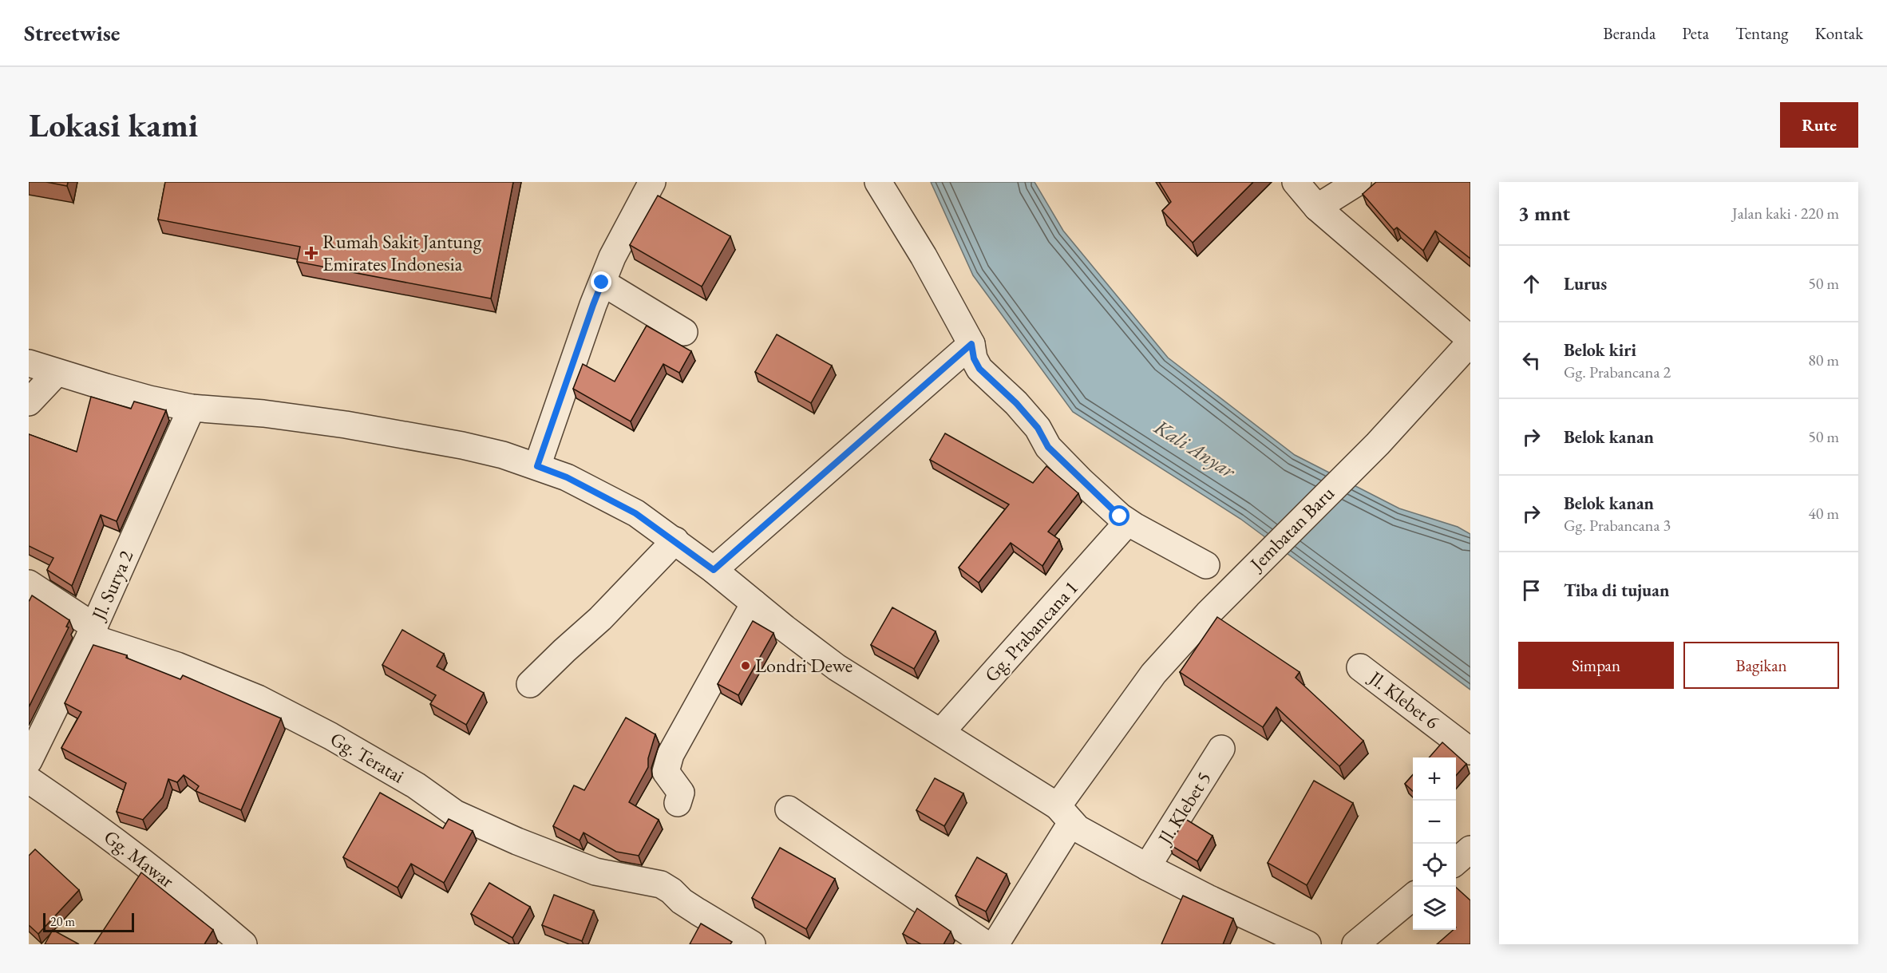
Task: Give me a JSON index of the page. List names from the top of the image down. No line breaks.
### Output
{"streets":{"street":["Jembatan Baru","Jl. Surya 2","Gg. Prabancana 1","Jl. Klebet 6","Gg. Teratai","Jl. Klebet 5","Gg. Mawar"]},"crossings":[["Jl. Surya 2","Gg. Teratai"]],"water":["Kali Anyar"],"places":{"health":["Rumah Sakit Jantung Emirates Indonesia"],"other":["Londri Dewe"]},"scale_bar":"20 m","page":{"header":"Streetwise","nav":["Beranda","Peta","Tentang","Kontak"],"buttons":["Rute",["Simpan","Bagikan"]],"title":"Lokasi kami","heading":["3 mnt","Jalan kaki · 220 m"],"list":[["Lurus","50 m"],["Belok kiri","Gg. Prabancana 2","80 m"],["Belok kanan","50 m"],["Belok kanan","Gg. Prabancana 3","40 m"],"Tiba di tujuan"],"map_buttons":["+","−"],"scale":"20 m"}}
